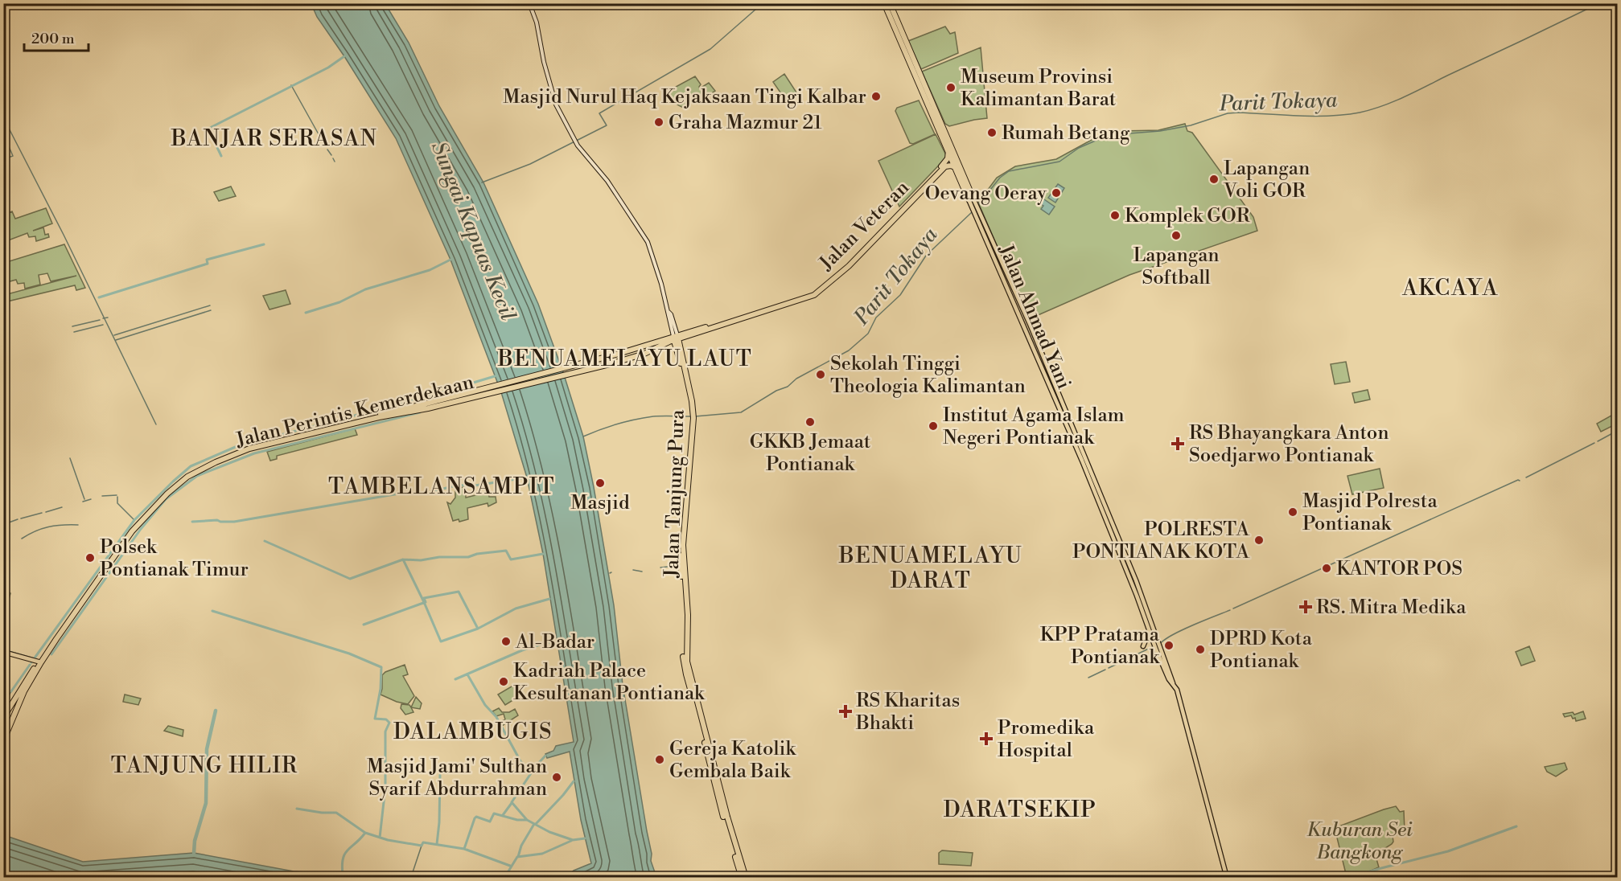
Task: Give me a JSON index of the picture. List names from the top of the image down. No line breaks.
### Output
{"streets":{"highway":["Jalan Veteran","Jalan Ahmad Yani","Jalan Perintis Kemerdekaan","Jalan Tanjung Pura"]},"crossings":[["Jalan Veteran","Jalan Ahmad Yani"],["Jalan Veteran","Jalan Perintis Kemerdekaan"],["Jalan Veteran","Jalan Tanjung Pura"],["Jalan Perintis Kemerdekaan","Jalan Tanjung Pura"]],"districts":["BANJAR SERASAN","AKCAYA","BENUAMELAYU LAUT","TAMBELANSAMPIT","BENUAMELAYU DARAT","DALAMBUGIS","TANJUNG HILIR","DARATSEKIP"],"water":["Parit Tokaya","Sungai Kapuas Kecil"],"parks":["Kuburan Sei Bangkong"],"places":{"other":["Museum Provinsi Kalimantan Barat","Masjid Nurul Haq Kejaksaan Tingi Kalbar","Graha Mazmur 21","Rumah Betang","Lapangan Voli GOR","Oevang Oeray","Komplek GOR","Lapangan Softball","Sekolah Tinggi Theologia Kalimantan","GKKB Jemaat Pontianak","Institut Agama Islam Negeri Pontianak","Masjid","Masjid Polresta Pontianak","POLRESTA PONTIANAK KOTA","Polsek Pontianak Timur","KANTOR POS","Al-Badar","KPP Pratama Pontianak","DPRD Kota Pontianak","Kadriah Palace Kesultanan Pontianak","Gereja Katolik Gembala Baik","Masjid Jami' Sulthan Syarif Abdurrahman"],"health":["RS Bhayangkara Anton Soedjarwo Pontianak","RS. Mitra Medika","RS Kharitas Bhakti","Promedika Hospital"]},"scale_bar":"200 m"}
